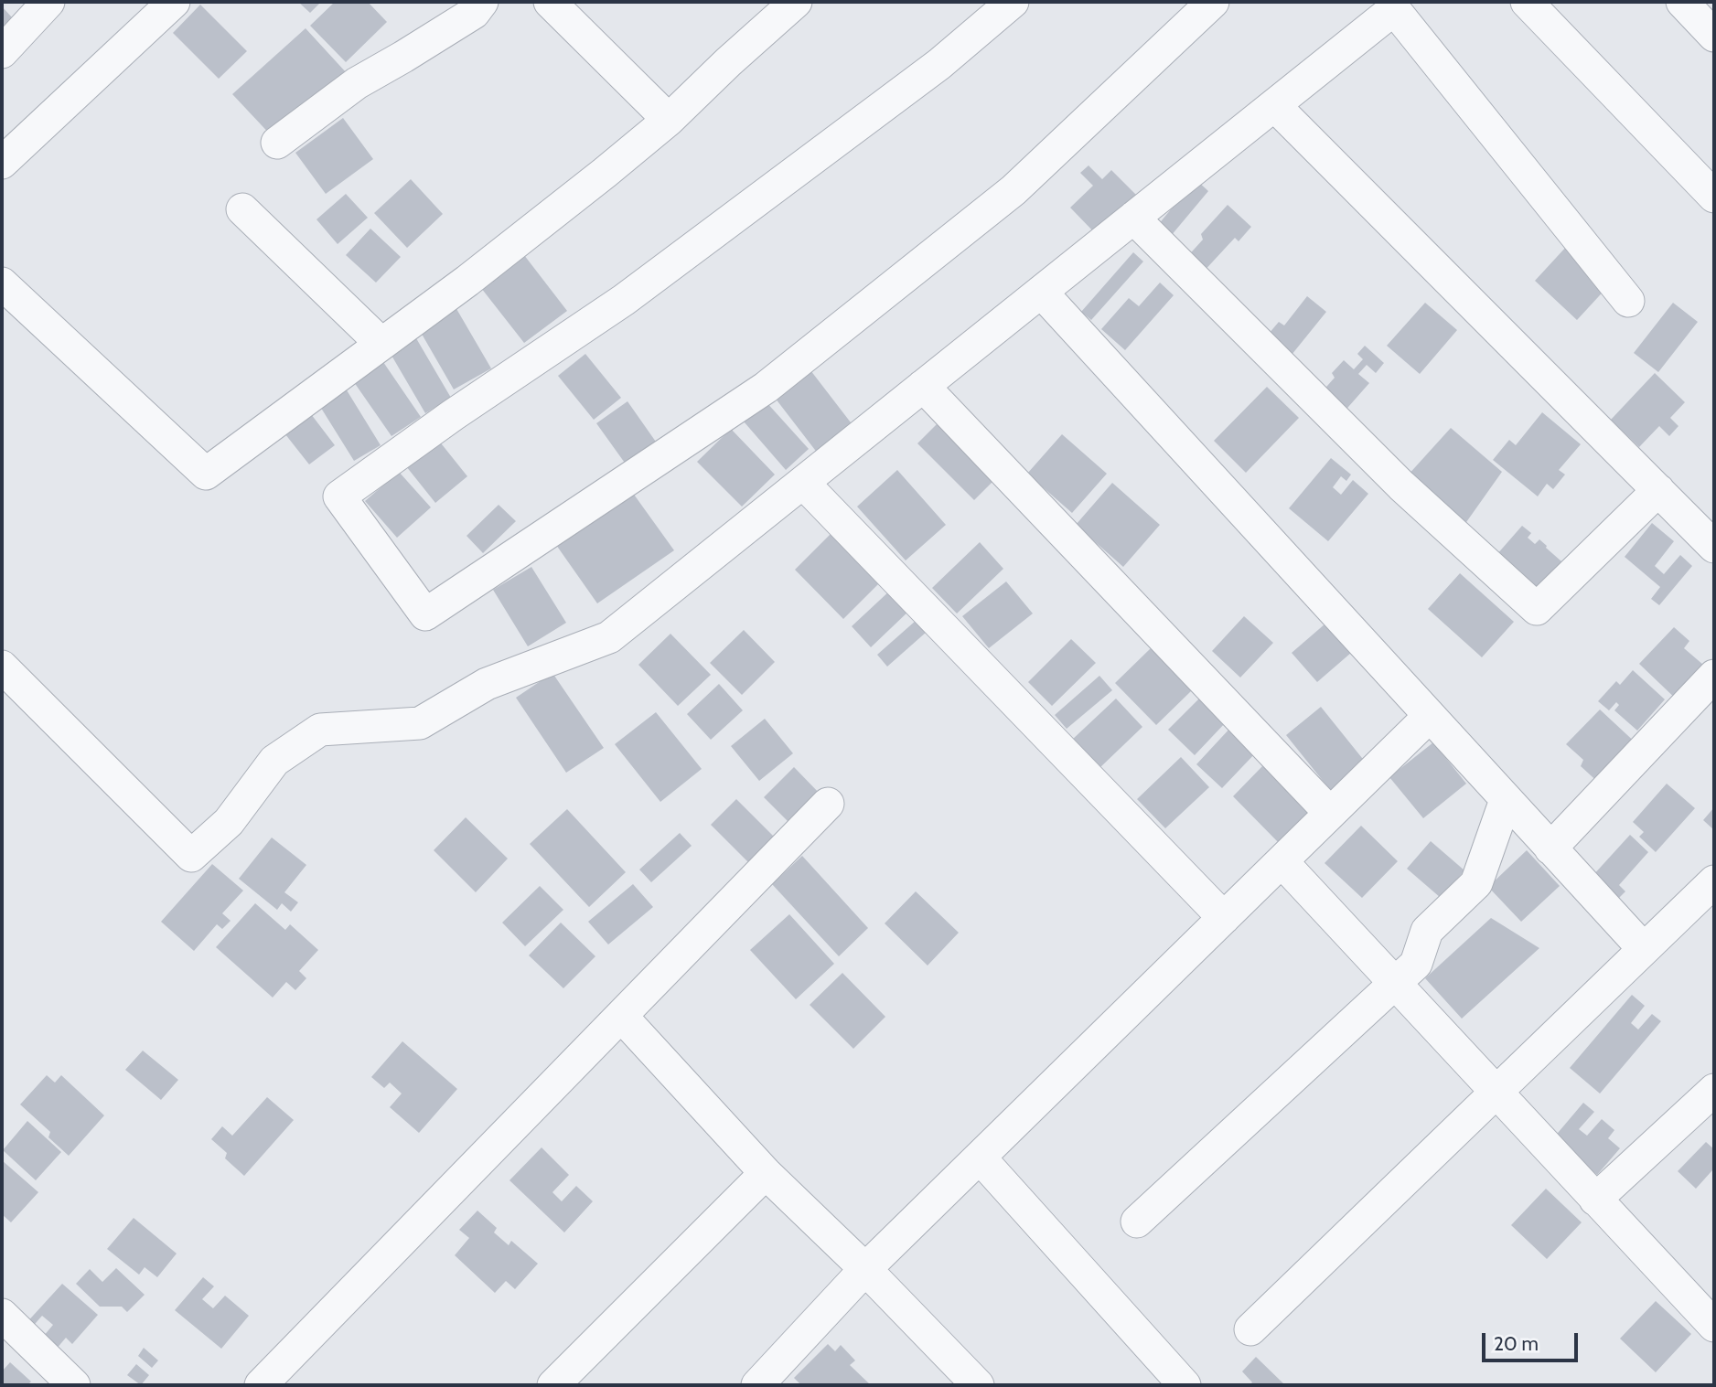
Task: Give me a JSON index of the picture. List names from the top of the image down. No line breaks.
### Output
{"scale_bar":"20 m"}
